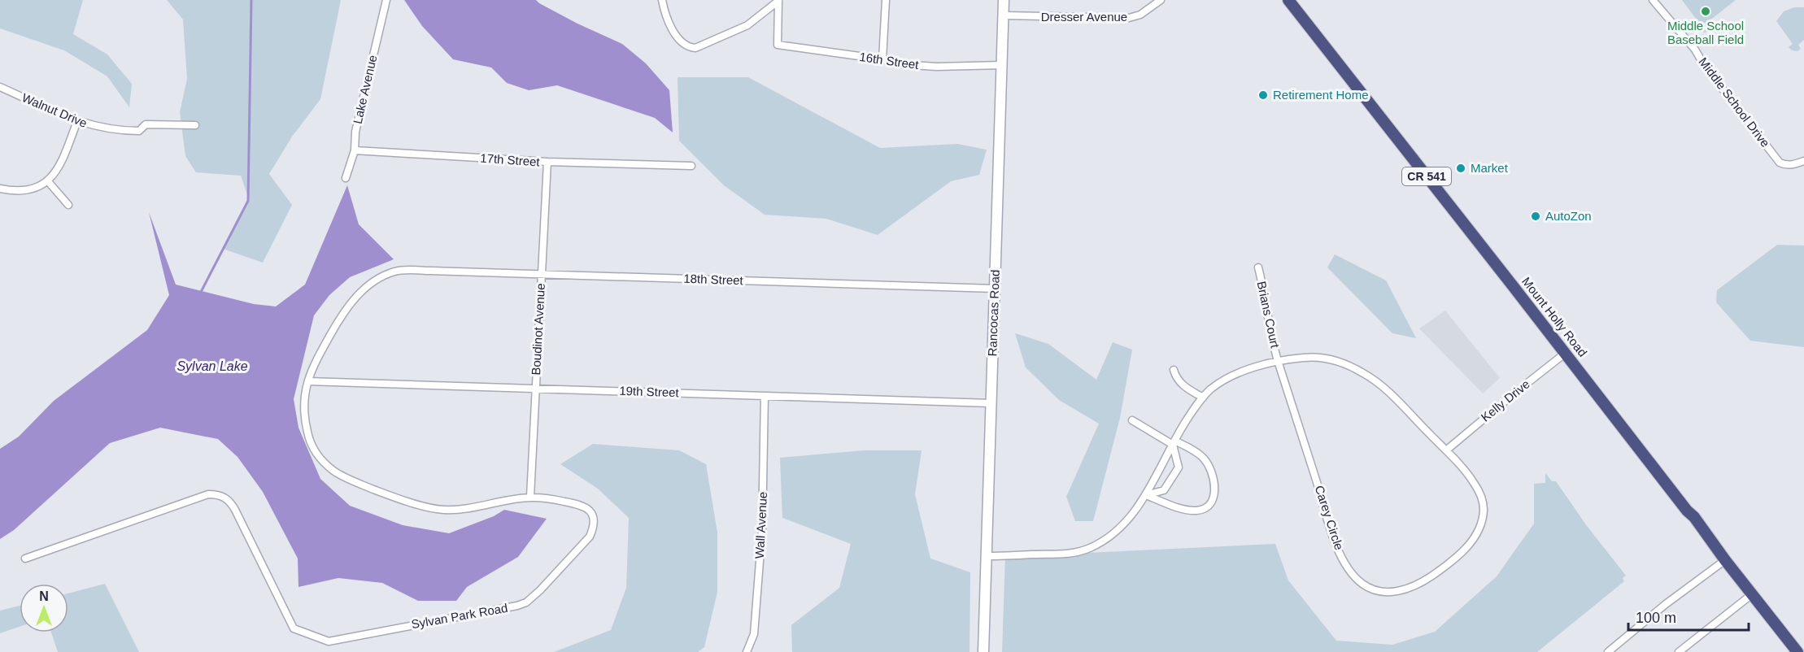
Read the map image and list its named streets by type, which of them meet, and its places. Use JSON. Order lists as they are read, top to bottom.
{
  "streets": {
    "highway": ["CR 541", "Mount Holly Road"],
    "main road": ["Rancocas Road"],
    "street": [
      "Dresser Avenue",
      "16th Street",
      "Lake Avenue",
      "Middle School Drive",
      "Walnut Drive",
      "17th Street",
      "18th Street",
      "Brians Court",
      "Boudinot Avenue",
      "19th Street",
      "Kelly Drive",
      "Carey Circle",
      "Wall Avenue",
      "Sylvan Park Road"
    ]
  },
  "crossings": [
    ["Dresser Avenue", "Rancocas Road"],
    ["16th Street", "Rancocas Road"],
    ["Lake Avenue", "17th Street"],
    ["17th Street", "Boudinot Avenue"],
    ["18th Street", "Rancocas Road"],
    ["18th Street", "Boudinot Avenue"],
    ["18th Street", "Sylvan Park Road"],
    ["Rancocas Road", "19th Street"],
    ["Rancocas Road", "Carey Circle"],
    ["Brians Court", "Carey Circle"],
    ["Mount Holly Road", "Kelly Drive"],
    ["Boudinot Avenue", "19th Street"],
    ["Boudinot Avenue", "Sylvan Park Road"],
    ["19th Street", "Wall Avenue"],
    ["19th Street", "Sylvan Park Road"],
    ["Kelly Drive", "Carey Circle"]
  ],
  "water": ["Sylvan Lake"],
  "places": [
    "Middle School Baseball Field",
    "Retirement Home",
    "Market",
    "AutoZon"
  ],
  "scale_bar": "100 m",
  "north": "top"
}
